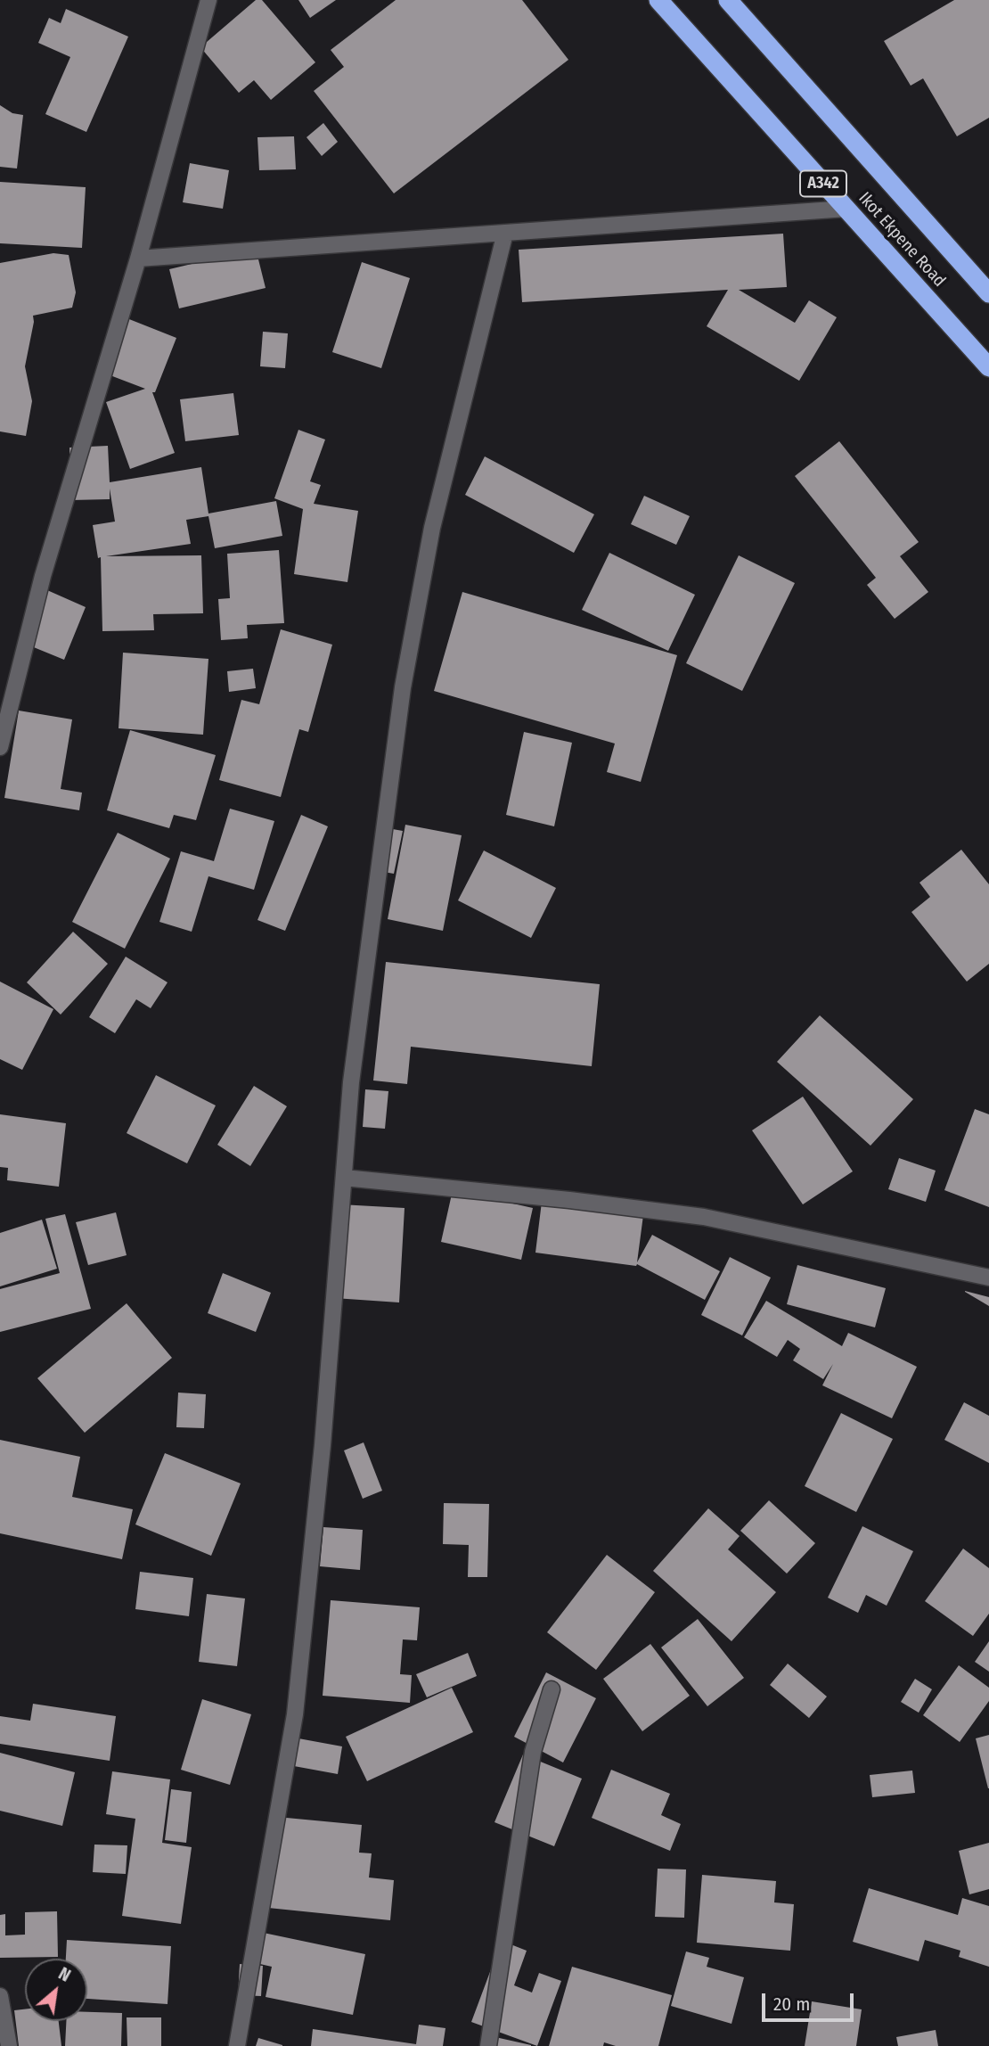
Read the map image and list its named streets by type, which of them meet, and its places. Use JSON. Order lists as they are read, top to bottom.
{
  "streets": {
    "highway": ["A342", "Ikot Ekpene Road"]
  },
  "scale_bar": "20 m",
  "north": "top right"
}
